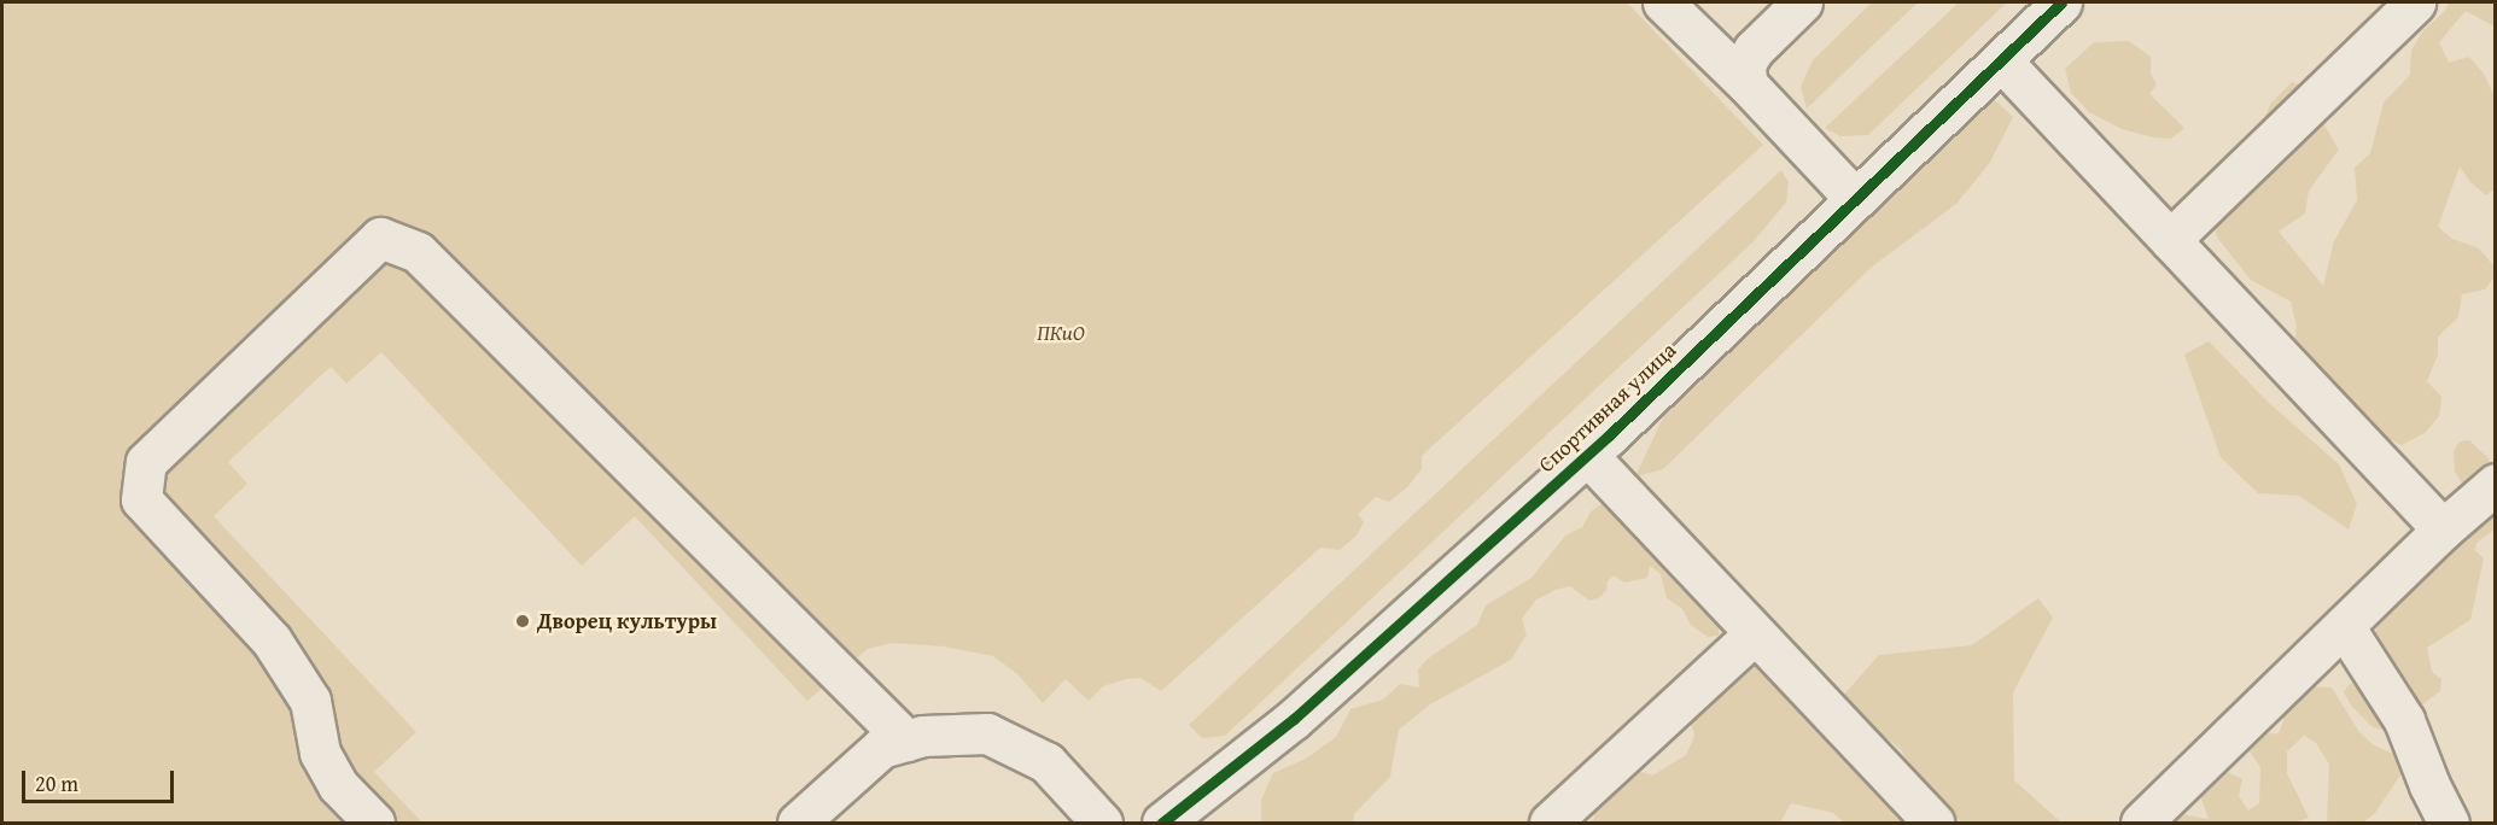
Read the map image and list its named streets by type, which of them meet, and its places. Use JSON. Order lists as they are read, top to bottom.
{
  "streets": {
    "street": ["Спортивная улица"]
  },
  "parks": ["ПКиО"],
  "places": ["Дворец культуры"],
  "scale_bar": "20 m"
}
